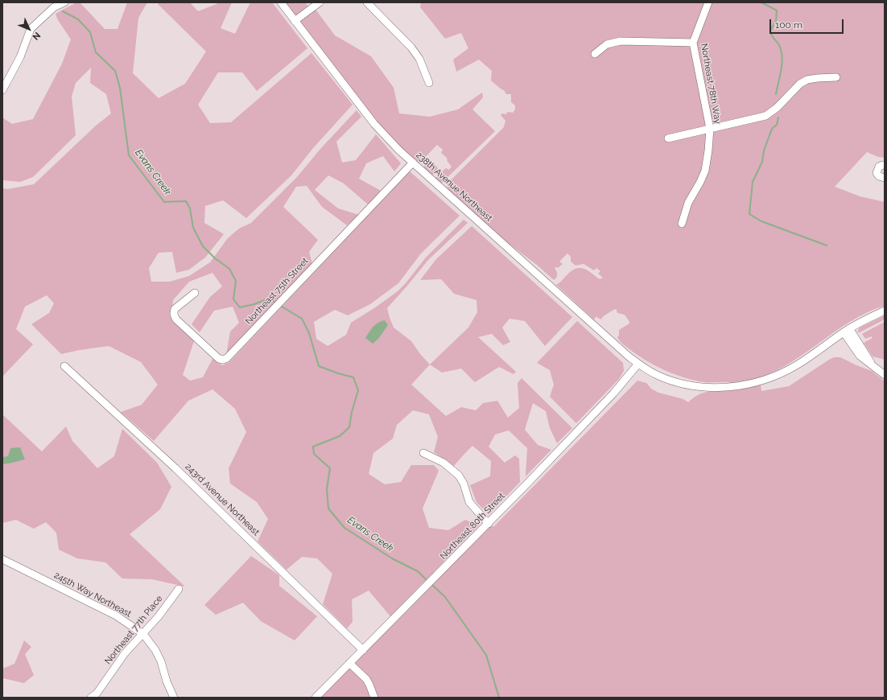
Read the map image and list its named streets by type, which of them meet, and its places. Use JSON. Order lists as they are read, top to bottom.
{
  "streets": {
    "street": [
      "Northeast 78th Way",
      "238th Avenue Northeast",
      "Northeast 75th Street",
      "243rd Avenue Northeast",
      "Northeast 80th Street",
      "245th Way Northeast",
      "Northeast 77th Place"
    ]
  },
  "crossings": [
    ["238th Avenue Northeast", "Northeast 75th Street"],
    ["238th Avenue Northeast", "Northeast 80th Street"],
    ["243rd Avenue Northeast", "Northeast 80th Street"],
    ["245th Way Northeast", "Northeast 77th Place"]
  ],
  "water": ["Evans Creek"],
  "scale_bar": "100 m",
  "north": "bottom right"
}
